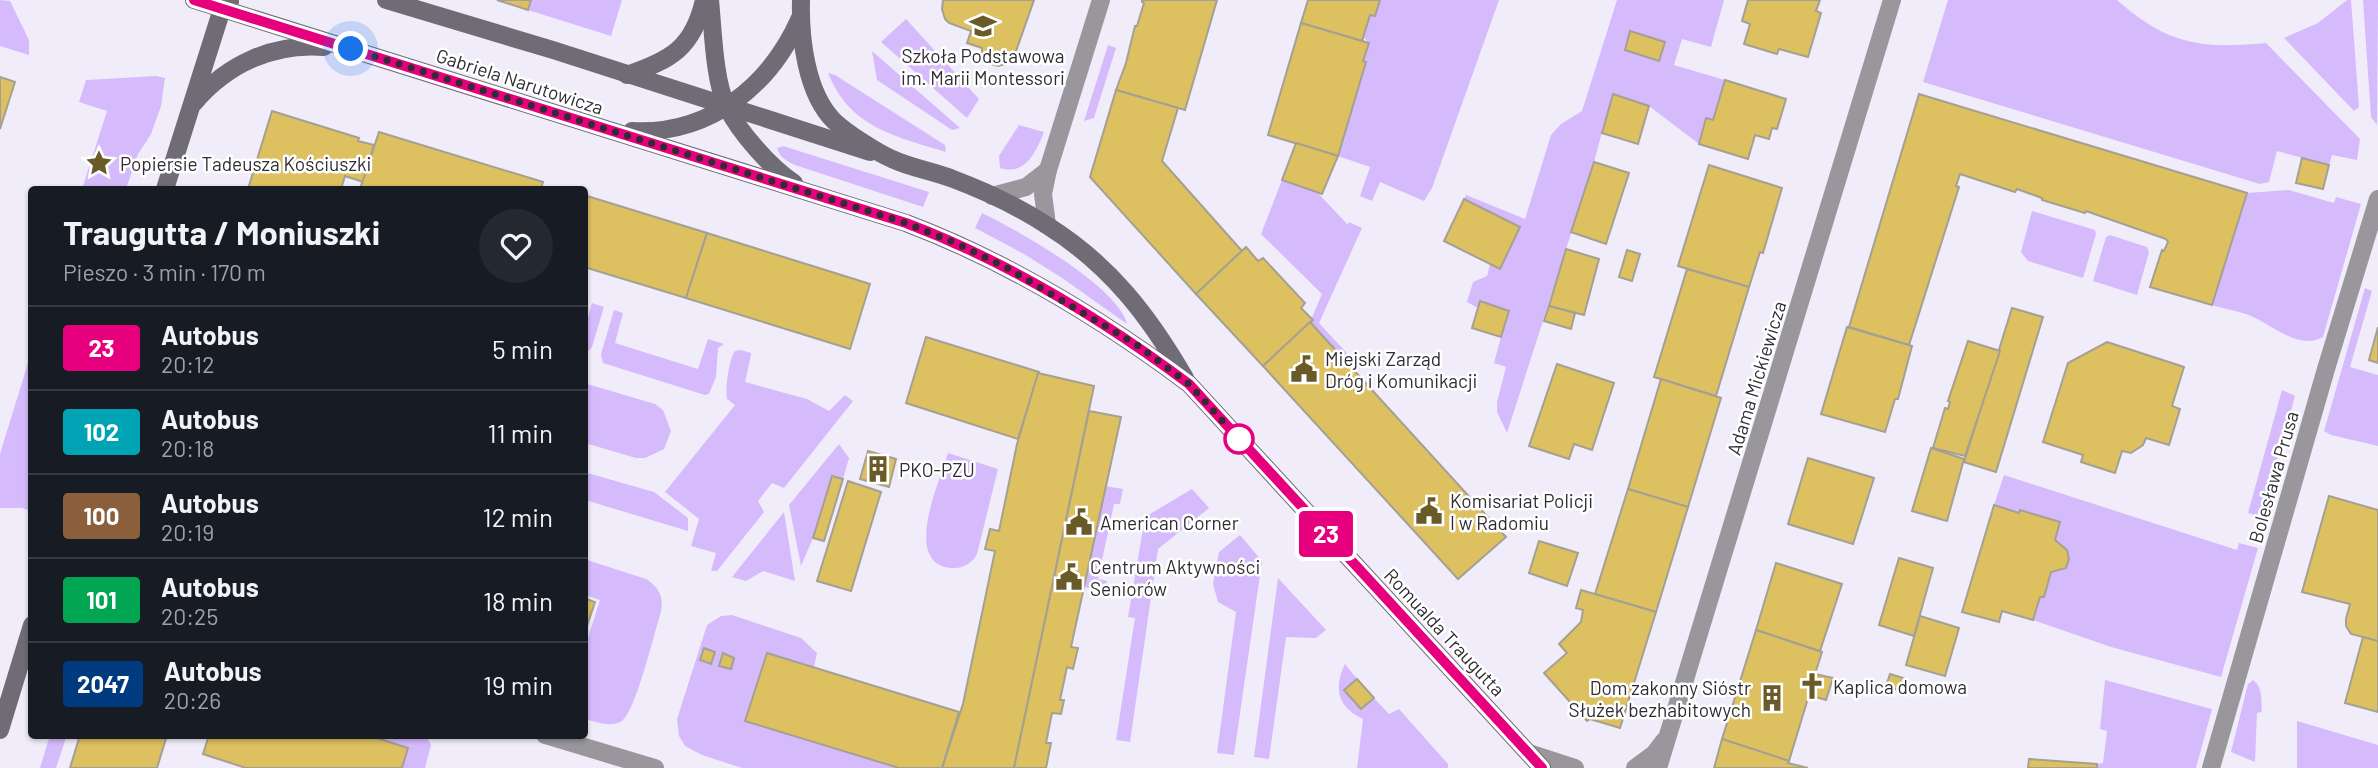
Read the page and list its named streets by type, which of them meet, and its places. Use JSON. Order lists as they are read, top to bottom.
{
  "streets": {
    "street": [
      "Gabriela Narutowicza",
      "Adama Mickiewicza",
      "Bolesława Prusa",
      "Romualda Traugutta"
    ]
  },
  "crossings": [
    ["Gabriela Narutowicza", "Romualda Traugutta"]
  ],
  "places": {
    "school or university": ["Szkoła Podstawowa im. Marii Montessori"],
    "place": ["Popiersie Tadeusza Kościuszki"],
    "public building": [
      "Miejski Zarząd Dróg i Komunikacji",
      "Komisariat Policji I w Radomiu",
      "American Corner",
      "Centrum Aktywności Seniorów"
    ],
    "building": ["PKO-PZU", "Dom zakonny Sióstr Służek bezhabitowych"],
    "church": ["Kaplica domowa"]
  },
  "lines": ["bus line 23"],
  "page": {
    "on_map": "23",
    "heading": ["Traugutta / Moniuszki", "Pieszo · 3 min · 170 m"],
    "list": [
      {
        "mark": "23",
        "name": "Autobus",
        "note": "20:12",
        "value": "5 min"
      },
      {
        "mark": "102",
        "name": "Autobus",
        "note": "20:18",
        "value": "11 min"
      },
      {
        "mark": "100",
        "name": "Autobus",
        "note": "20:19",
        "value": "12 min"
      },
      {
        "mark": "101",
        "name": "Autobus",
        "note": "20:25",
        "value": "18 min"
      },
      {
        "mark": "2047",
        "name": "Autobus",
        "note": "20:26",
        "value": "19 min"
      }
    ]
  }
}
